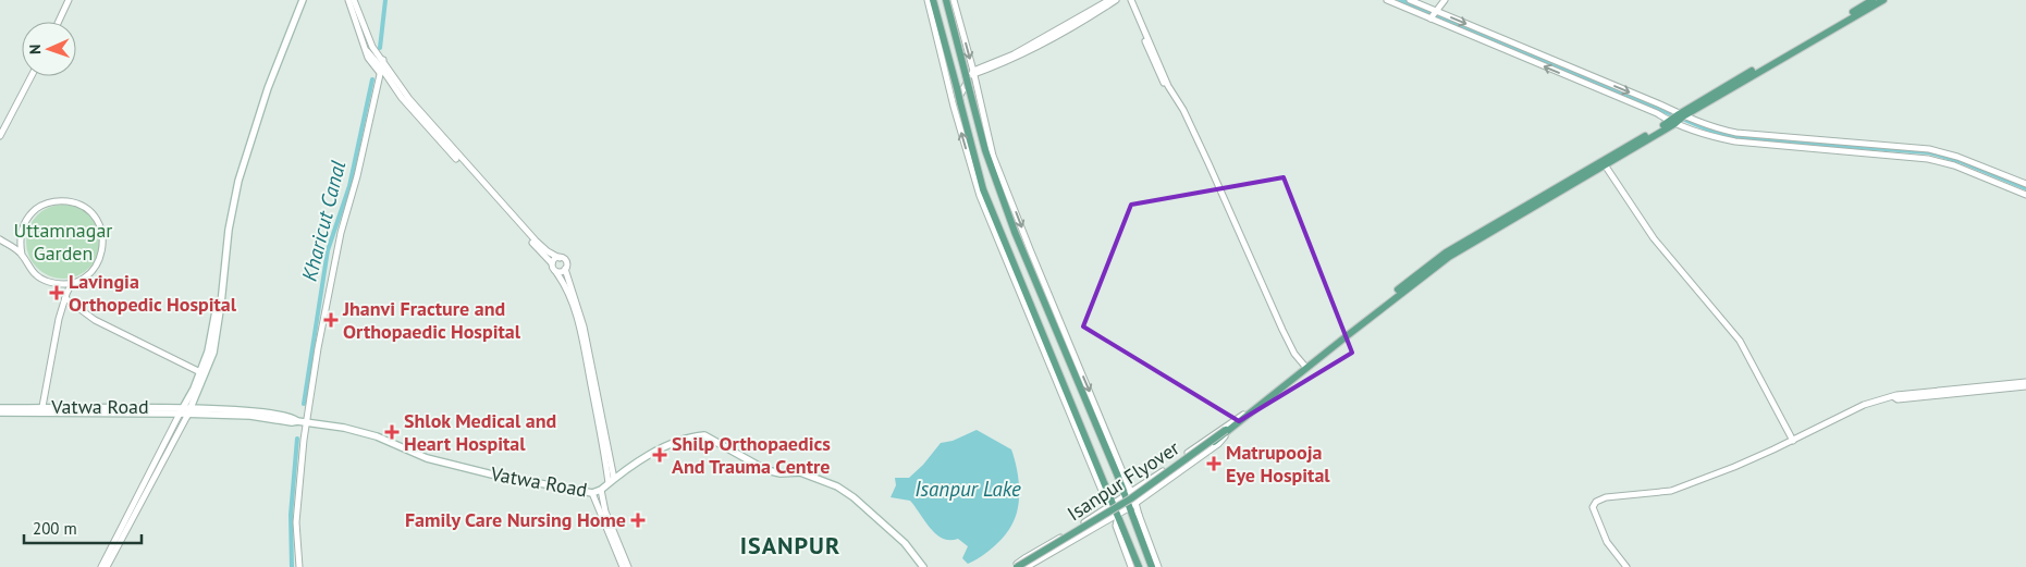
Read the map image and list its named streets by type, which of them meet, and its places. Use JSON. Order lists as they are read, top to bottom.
{
  "streets": {
    "main road": ["Vatwa Road", "Isanpur Flyover"]
  },
  "districts": ["ISANPUR"],
  "water": ["Kharicut Canal", "Isanpur Lake"],
  "parks": ["Uttamnagar Garden"],
  "places": {
    "health": [
      "Lavingia Orthopedic Hospital",
      "Jhanvi Fracture and Orthopaedic Hospital",
      "Shlok Medical and Heart Hospital",
      "Shilp Orthopaedics And Trauma Centre",
      "Matrupooja Eye Hospital",
      "Family Care Nursing Home"
    ]
  },
  "scale_bar": "200 m",
  "north": "left"
}
